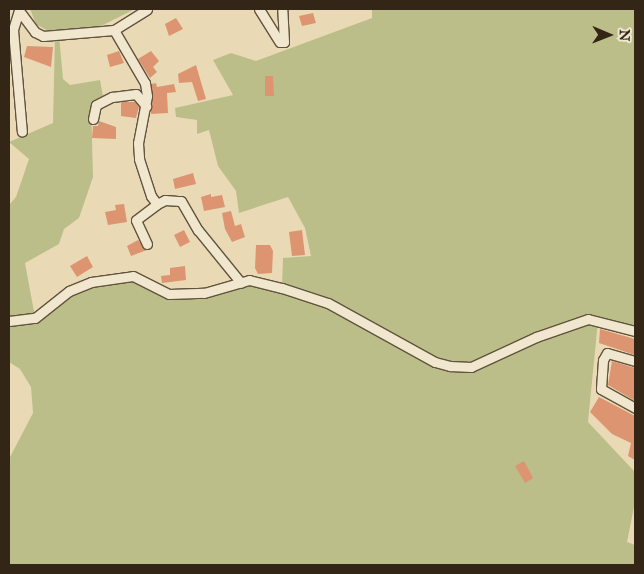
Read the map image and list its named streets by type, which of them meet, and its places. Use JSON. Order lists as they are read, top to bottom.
{
  "north": "right"
}
